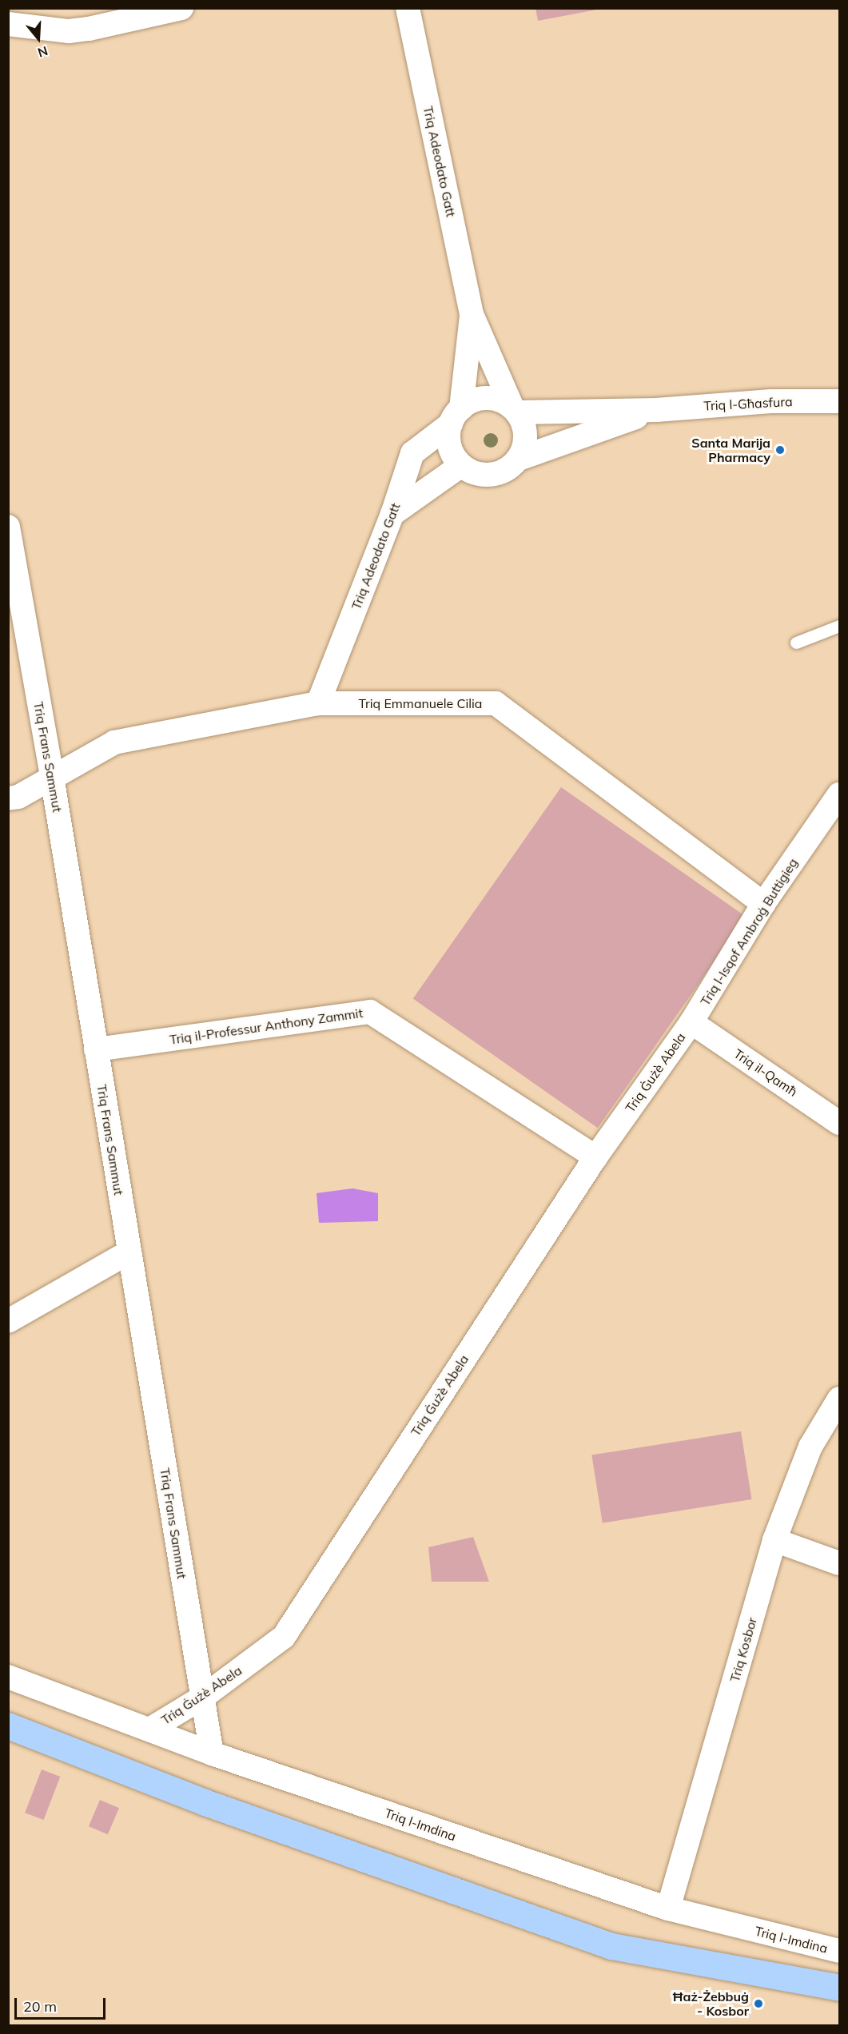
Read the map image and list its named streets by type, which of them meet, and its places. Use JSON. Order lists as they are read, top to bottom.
{
  "streets": {
    "street": [
      "Triq Adeodato Gatt",
      "Triq l-Għasfura",
      "Triq Emmanuele Cilia",
      "Triq Frans Sammut",
      "Triq l-Isqof Ambroġ Buttigieg",
      "Triq il-Professur Anthony Zammit",
      "Triq Ġużè Abela",
      "Triq il-Qamħ",
      "Triq Kosbor",
      "Triq l-Imdina"
    ]
  },
  "crossings": [
    ["Triq Adeodato Gatt", "Triq l-Għasfura"],
    ["Triq Adeodato Gatt", "Triq Emmanuele Cilia"],
    ["Triq Emmanuele Cilia", "Triq Frans Sammut"],
    ["Triq Emmanuele Cilia", "Triq l-Isqof Ambroġ Buttigieg"],
    ["Triq Frans Sammut", "Triq il-Professur Anthony Zammit"],
    ["Triq Frans Sammut", "Triq Ġużè Abela"],
    ["Triq Frans Sammut", "Triq l-Imdina"],
    ["Triq l-Isqof Ambroġ Buttigieg", "Triq Ġużè Abela"],
    ["Triq l-Isqof Ambroġ Buttigieg", "Triq il-Qamħ"],
    ["Triq il-Professur Anthony Zammit", "Triq Ġużè Abela"],
    ["Triq Ġużè Abela", "Triq il-Qamħ"],
    ["Triq Ġużè Abela", "Triq l-Imdina"],
    ["Triq Kosbor", "Triq l-Imdina"]
  ],
  "places": ["Santa Marija Pharmacy", "Ħaż-Żebbuġ - Kosbor"],
  "scale_bar": "20 m",
  "north": "bottom"
}
